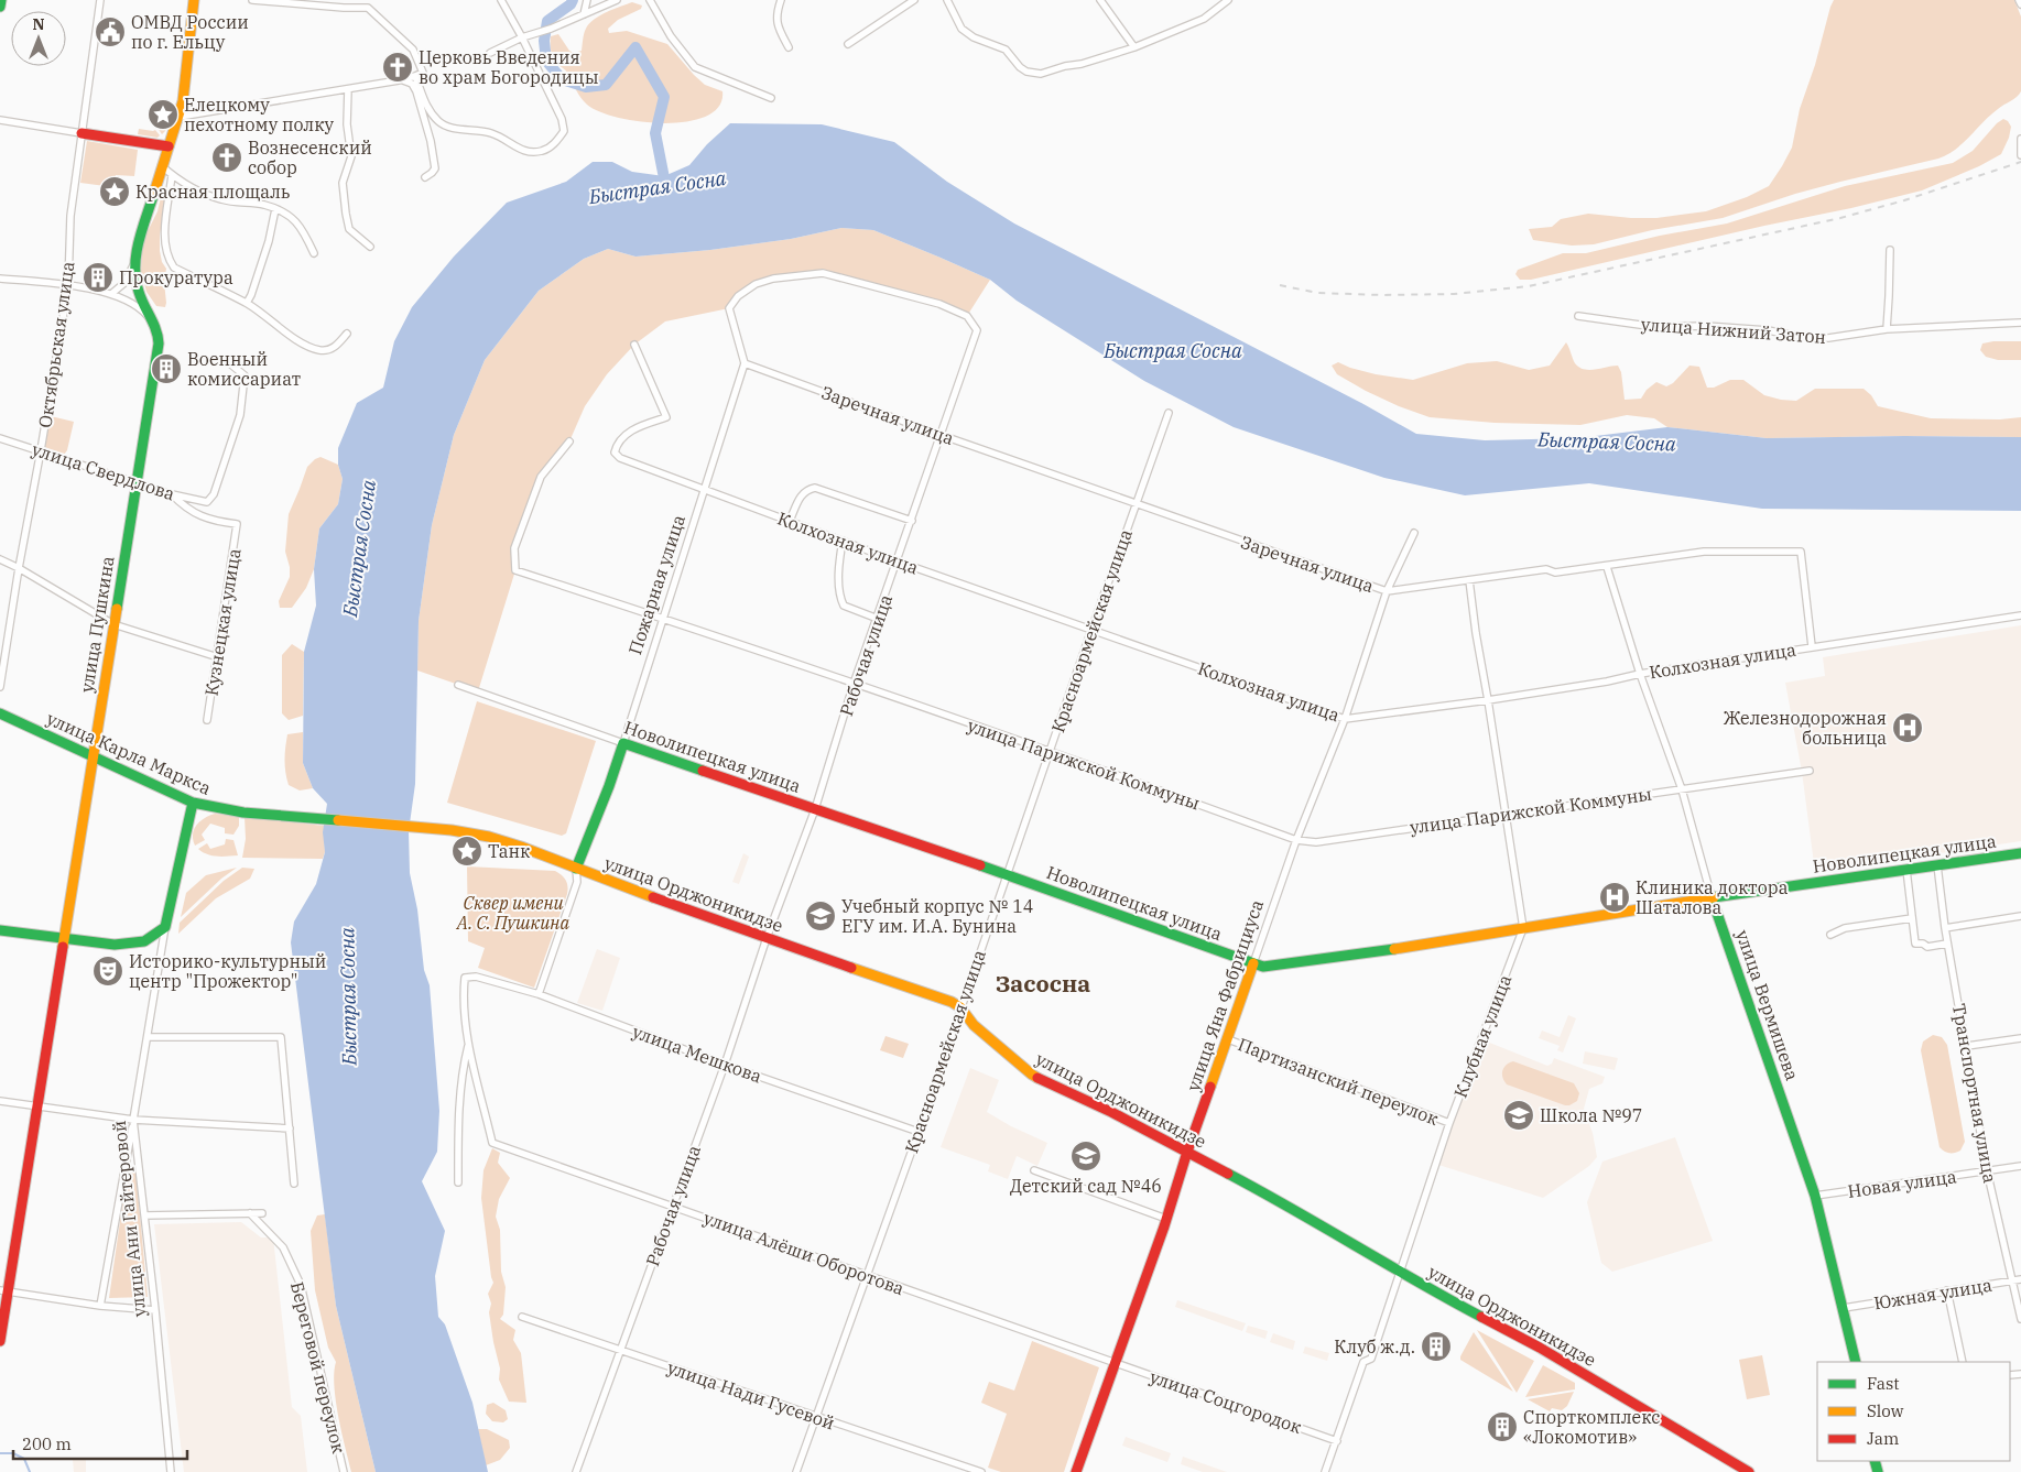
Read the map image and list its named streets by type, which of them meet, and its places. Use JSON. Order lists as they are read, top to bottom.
{
  "streets": {
    "street": [
      "улица Нижний Затон",
      "Октябрьская улица",
      "Заречная улица",
      "улица Свердлова",
      "Колхозная улица",
      "Пожарная улица",
      "Кузнецкая улица",
      "улица Пушкина",
      "Красноармейская улица",
      "Рабочая улица",
      "улица Карла Маркса",
      "Новолипецкая улица",
      "улица Парижской Коммуны",
      "улица Орджоникидзе",
      "улица Яна Фабрициуса",
      "улица Вермишева",
      "Клубная улица",
      "улица Мешкова",
      "Партизанский переулок",
      "Транспортная улица",
      "Новая улица",
      "улица Ани Гайтеровой",
      "улица Алёши Оборотова",
      "Южная улица",
      "Береговой переулок",
      "улица Нади Гусевой",
      "улица Соцгородок"
    ]
  },
  "crossings": [
    ["Октябрьская улица", "улица Свердлова"],
    ["Заречная улица", "Колхозная улица"],
    ["Заречная улица", "Пожарная улица"],
    ["Заречная улица", "Красноармейская улица"],
    ["Заречная улица", "Рабочая улица"],
    ["Заречная улица", "улица Яна Фабрициуса"],
    ["Заречная улица", "улица Вермишева"],
    ["Заречная улица", "Клубная улица"],
    ["улица Свердлова", "Кузнецкая улица"],
    ["улица Свердлова", "улица Пушкина"],
    ["Колхозная улица", "Пожарная улица"],
    ["Колхозная улица", "Красноармейская улица"],
    ["Колхозная улица", "Рабочая улица"],
    ["Колхозная улица", "улица Яна Фабрициуса"],
    ["Колхозная улица", "улица Вермишева"],
    ["Колхозная улица", "Клубная улица"],
    ["Пожарная улица", "Рабочая улица"],
    ["Пожарная улица", "Новолипецкая улица"],
    ["Пожарная улица", "улица Парижской Коммуны"],
    ["Пожарная улица", "улица Орджоникидзе"],
    ["улица Пушкина", "улица Карла Маркса"],
    ["Красноармейская улица", "Новолипецкая улица"],
    ["Красноармейская улица", "улица Парижской Коммуны"],
    ["Красноармейская улица", "улица Орджоникидзе"],
    ["Красноармейская улица", "улица Мешкова"],
    ["Красноармейская улица", "улица Алёши Оборотова"],
    ["Красноармейская улица", "улица Нади Гусевой"],
    ["Рабочая улица", "Новолипецкая улица"],
    ["Рабочая улица", "улица Парижской Коммуны"],
    ["Рабочая улица", "улица Орджоникидзе"],
    ["Рабочая улица", "улица Мешкова"],
    ["Рабочая улица", "улица Алёши Оборотова"],
    ["Рабочая улица", "улица Нади Гусевой"],
    ["улица Карла Маркса", "улица Орджоникидзе"],
    ["улица Карла Маркса", "улица Ани Гайтеровой"],
    ["Новолипецкая улица", "улица Яна Фабрициуса"],
    ["Новолипецкая улица", "улица Вермишева"],
    ["Новолипецкая улица", "Клубная улица"],
    ["Новолипецкая улица", "Транспортная улица"],
    ["улица Парижской Коммуны", "улица Яна Фабрициуса"],
    ["улица Парижской Коммуны", "улица Вермишева"],
    ["улица Парижской Коммуны", "Клубная улица"],
    ["улица Орджоникидзе", "улица Яна Фабрициуса"],
    ["улица Орджоникидзе", "Клубная улица"],
    ["улица Яна Фабрициуса", "Партизанский переулок"],
    ["улица Яна Фабрициуса", "улица Алёши Оборотова"],
    ["улица Яна Фабрициуса", "улица Соцгородок"],
    ["улица Вермишева", "Новая улица"],
    ["улица Вермишева", "Южная улица"],
    ["Клубная улица", "Партизанский переулок"],
    ["Клубная улица", "улица Соцгородок"],
    ["улица Мешкова", "улица Алёши Оборотова"],
    ["Транспортная улица", "Новая улица"],
    ["Транспортная улица", "Южная улица"],
    ["улица Алёши Оборотова", "улица Соцгородок"]
  ],
  "districts": ["Засосна"],
  "water": ["Быстрая Сосна"],
  "parks": ["Сквер имени А. С. Пушкина"],
  "places": {
    "public building": ["ОМВД России по г. Ельцу"],
    "church": ["Церковь Введения во храм Богородицы", "Вознесенский собор"],
    "place": ["Елецкому пехотному полку", "Красная площаль", "Танк"],
    "building": [
      "Прокуратура",
      "Военный комиссариат",
      "Клуб ж.д.",
      "Спорткомплекс «Локомотив»"
    ],
    "hospital": ["Железнодорожная больница", "Клиника доктора Шаталова"],
    "school or university": ["Учебный корпус № 14 ЕГУ им. И.А. Бунина", "Школа №97", "Детский сад №46"],
    "theatre": ["Историко-культурный центр \"Прожектор\""]
  },
  "legend": ["Fast", "Slow", "Jam"],
  "scale_bar": "200 m",
  "north": "top"
}
